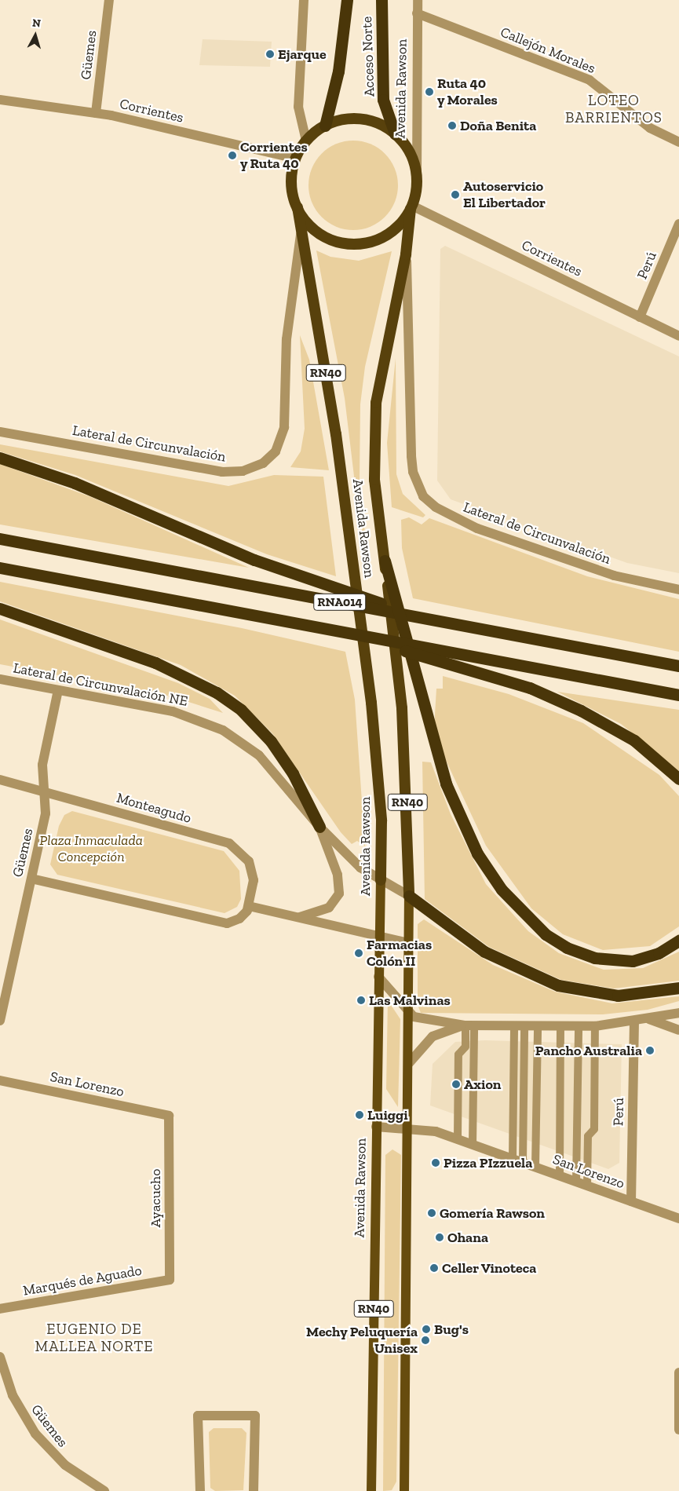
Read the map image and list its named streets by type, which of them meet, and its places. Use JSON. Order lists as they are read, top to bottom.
{
  "streets": {
    "highway": [
      "Acceso Norte",
      "Avenida Rawson",
      "RN40",
      "RNA014"
    ],
    "street": [
      "Callejón Morales",
      "Güemes",
      "Corrientes",
      "Perú",
      "Lateral de Circunvalación",
      "Lateral de Circunvalación NE",
      "Monteagudo",
      "San Lorenzo",
      "Ayacucho",
      "Marqués de Aguado"
    ]
  },
  "crossings": [
    ["Callejón Morales", "Avenida Rawson"],
    ["Güemes", "Corrientes"],
    ["Güemes", "Lateral de Circunvalación NE"],
    ["Güemes", "Monteagudo"],
    ["Acceso Norte", "Avenida Rawson"],
    ["Acceso Norte", "Corrientes"],
    ["Avenida Rawson", "Corrientes"],
    ["Avenida Rawson", "Lateral de Circunvalación"],
    ["Avenida Rawson", "Lateral de Circunvalación NE"],
    ["Avenida Rawson", "San Lorenzo"],
    ["Corrientes", "Perú"],
    ["Perú", "San Lorenzo"],
    ["San Lorenzo", "Ayacucho"],
    ["Ayacucho", "Marqués de Aguado"]
  ],
  "districts": ["LOTEO BARRIENTOS", "EUGENIO DE MALLEA NORTE"],
  "parks": ["Plaza Inmaculada Concepción"],
  "places": [
    "Ejarque",
    "Ruta 40 y Morales",
    "Doña Benita",
    "Corrientes y Ruta 40",
    "Autoservicio El Libertador",
    "Farmacias Colón II",
    "Las Malvinas",
    "Pancho Australia",
    "Axion",
    "Luiggi",
    "Pizza PIzzuela",
    "Gomería Rawson",
    "Ohana",
    "Celler Vinoteca",
    "Bug's",
    "Mechy Peluquería Unisex"
  ],
  "north": "top"
}
